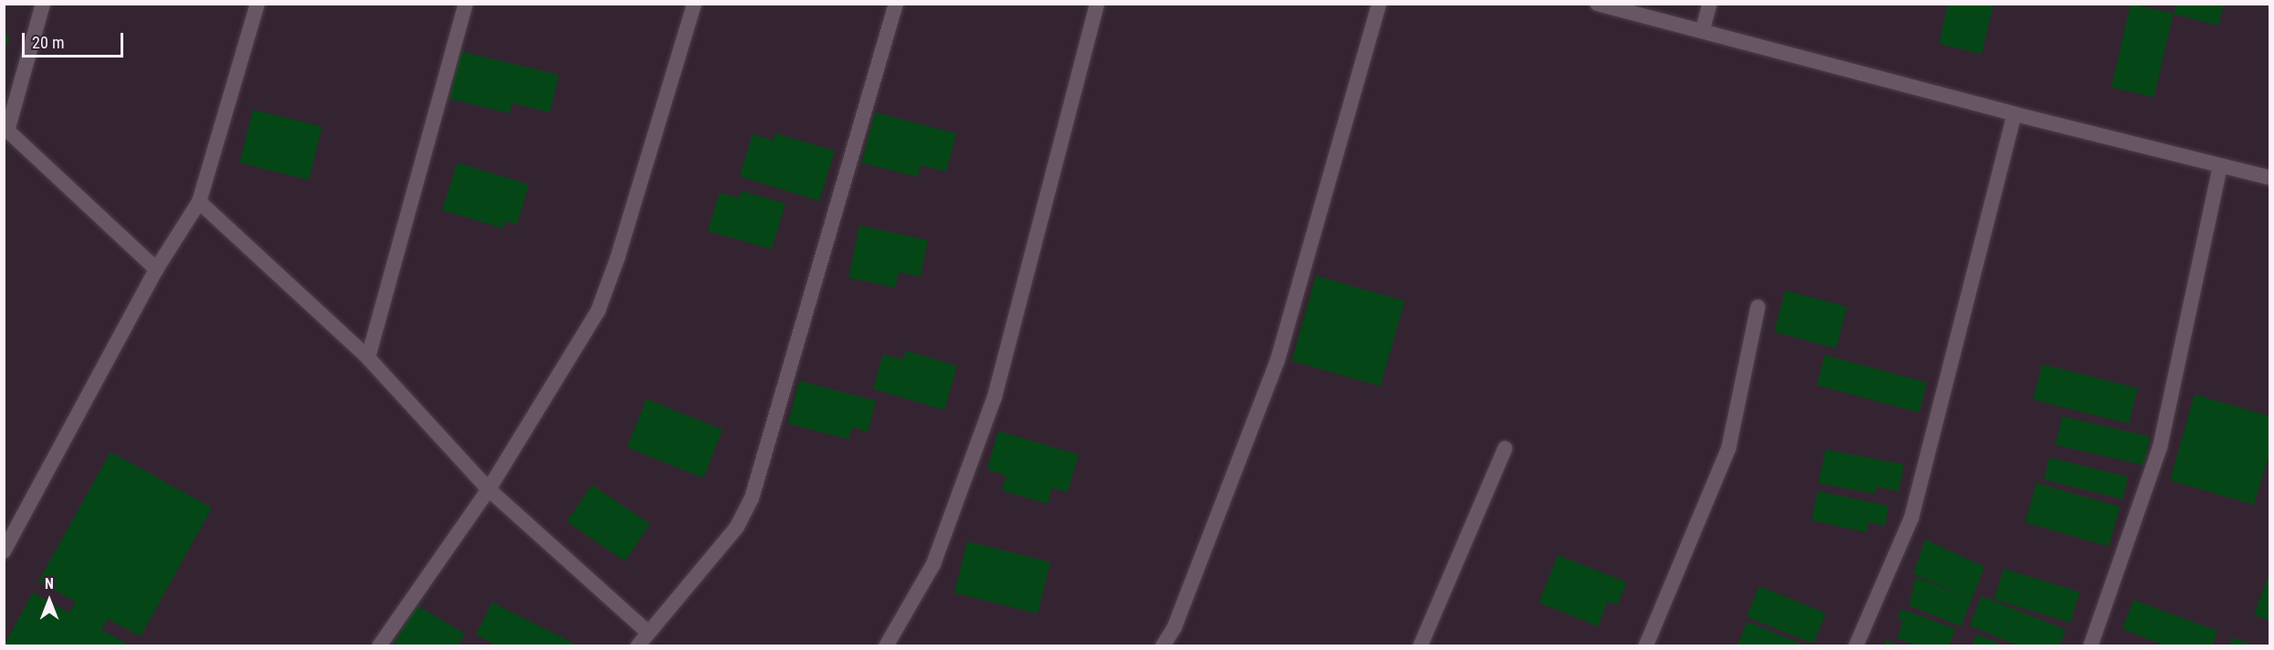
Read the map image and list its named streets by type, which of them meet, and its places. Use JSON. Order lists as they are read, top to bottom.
{
  "scale_bar": "20 m",
  "north": "top"
}
